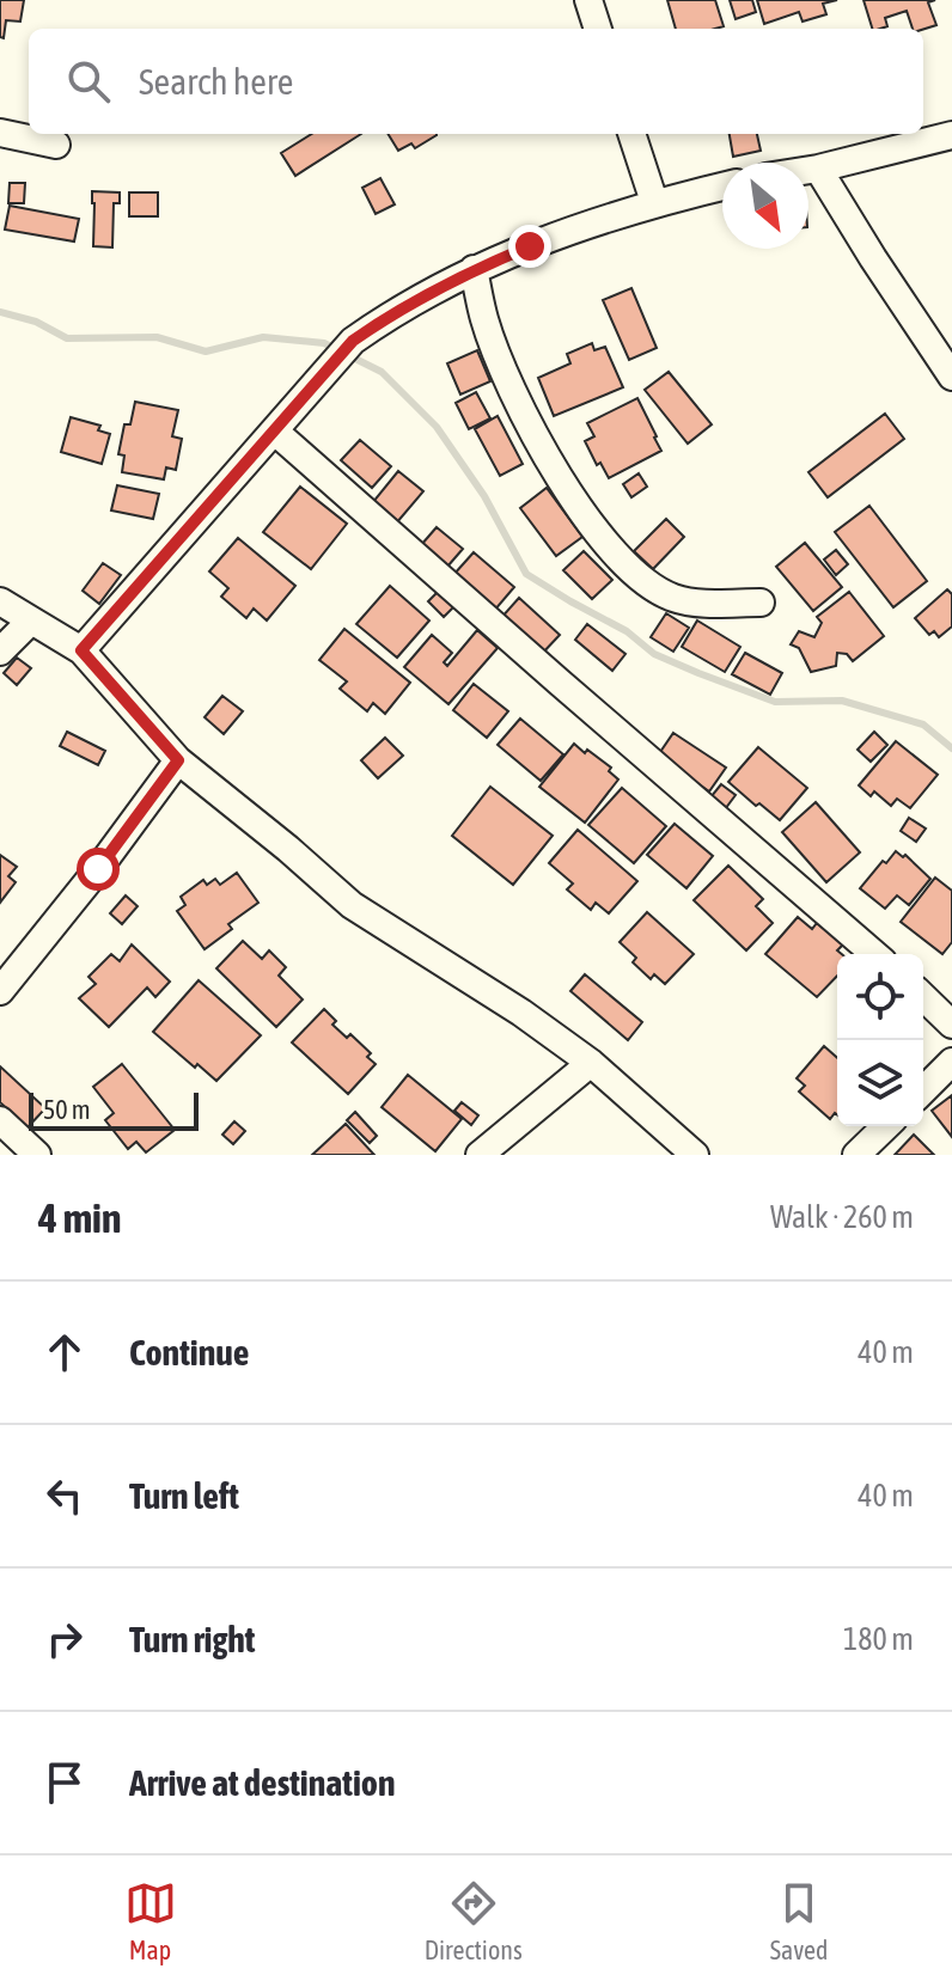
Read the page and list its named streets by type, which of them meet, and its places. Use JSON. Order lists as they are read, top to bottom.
{
  "scale_bar": "50 m",
  "north": "bottom right",
  "page": {
    "search": "Search here",
    "scale": "50 m",
    "heading": ["4 min", "Walk · 260 m"],
    "list": [
      ["Continue", "40 m"],
      ["Turn left", "40 m"],
      ["Turn right", "180 m"],
      "Arrive at destination"
    ],
    "nav": ["Map", "Directions", "Saved"]
  }
}
